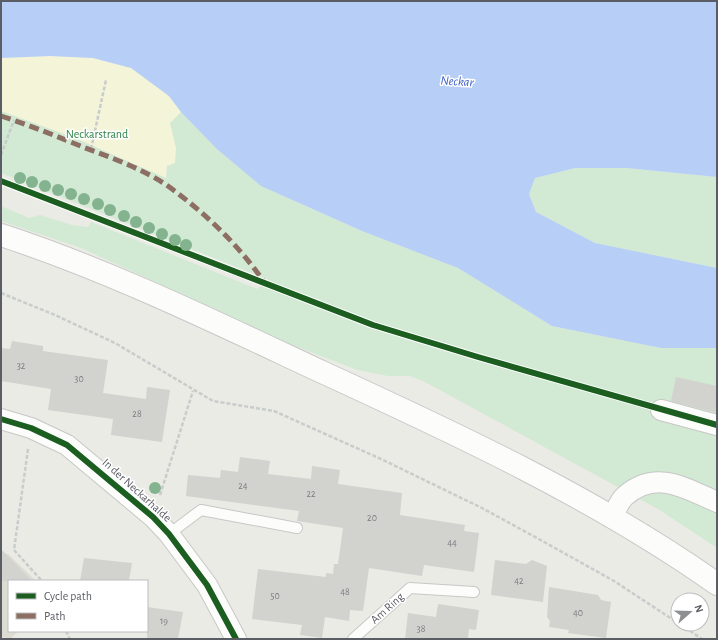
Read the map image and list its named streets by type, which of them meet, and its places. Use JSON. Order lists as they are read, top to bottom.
{
  "streets": {
    "street": ["In der Neckarhalde"],
    "lane": ["Am Ring"]
  },
  "water": ["Neckar"],
  "parks": ["Neckarstrand"],
  "house_numbers": [
    "32",
    "30",
    "28",
    "24",
    "22",
    "20",
    "44",
    "42",
    "48",
    "50",
    "40",
    "19",
    "38"
  ],
  "legend": ["Cycle path", "Path"],
  "north": "right"
}
